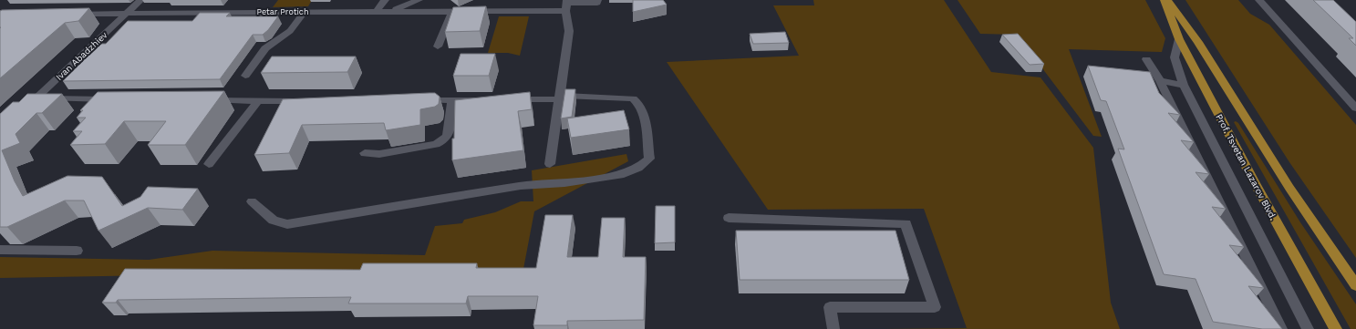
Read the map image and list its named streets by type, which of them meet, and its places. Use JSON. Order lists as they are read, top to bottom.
{
  "streets": {
    "main road": ["Prof. Tsvetan Lazarov Blvd."],
    "street": ["Petar Protich", "Ivan Abadzhiev"]
  },
  "crossings": [
    ["Petar Protich", "Ivan Abadzhiev"]
  ]
}
